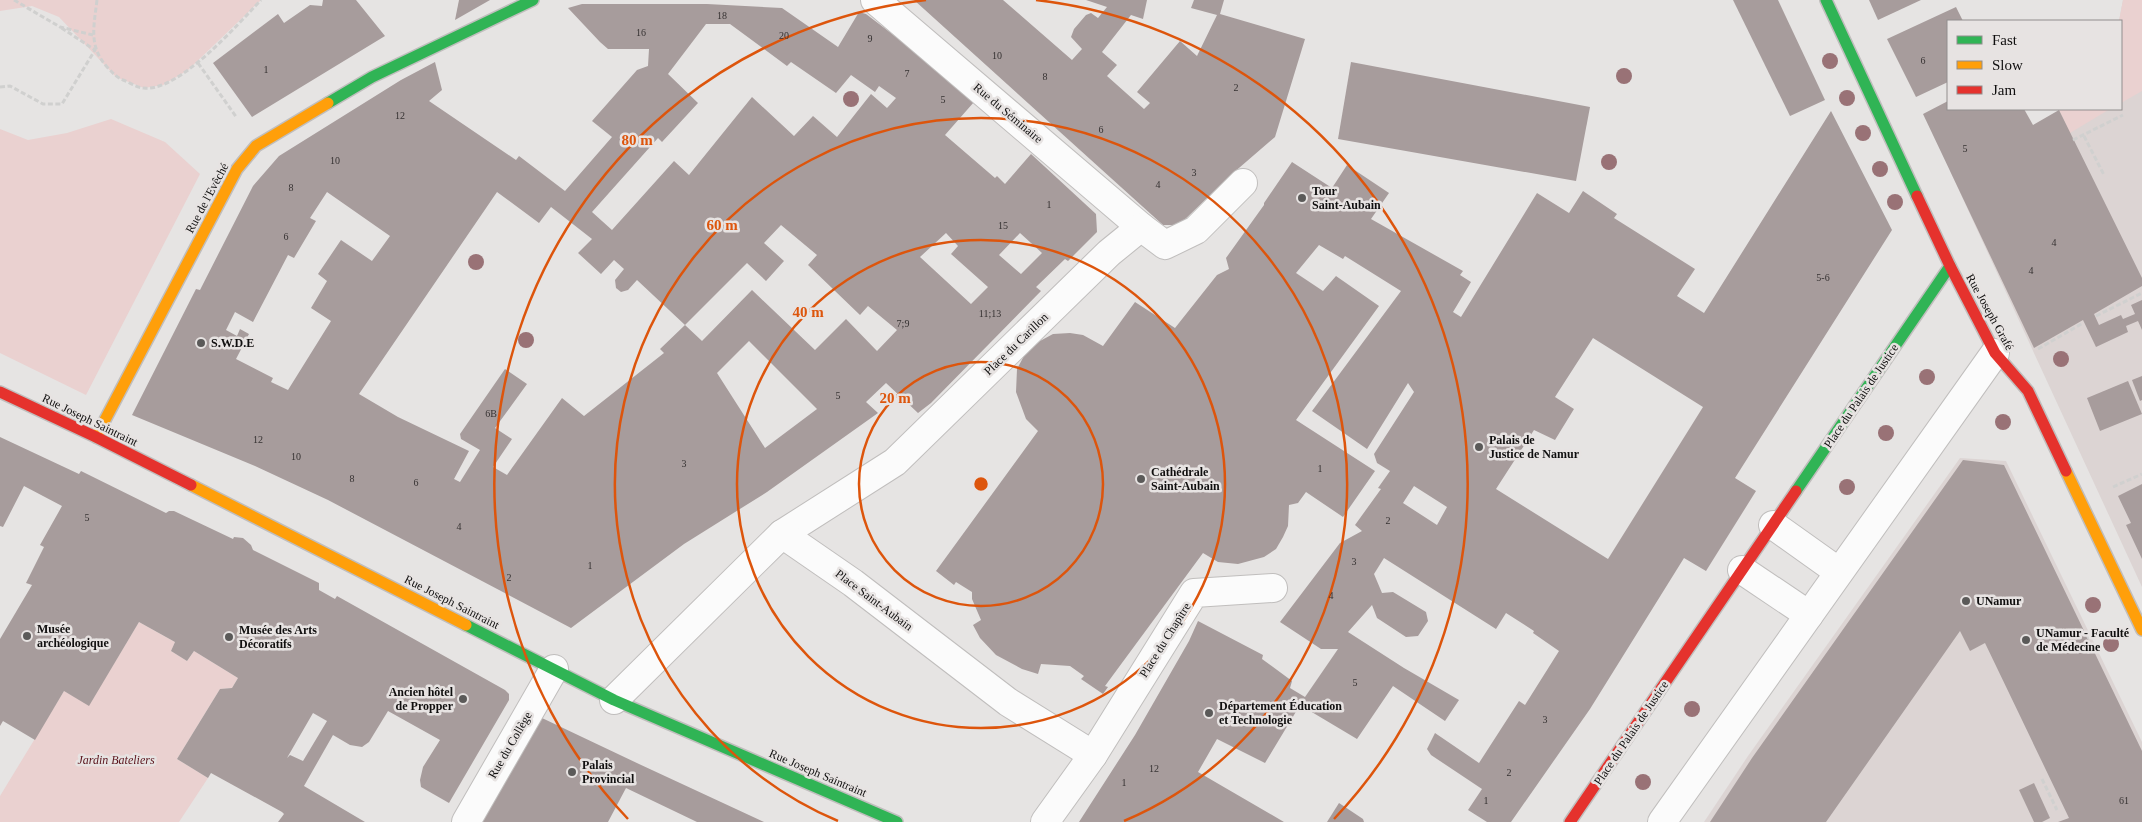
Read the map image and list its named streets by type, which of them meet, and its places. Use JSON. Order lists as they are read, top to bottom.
{
  "streets": {
    "street": [
      "Rue du Séminaire",
      "Rue de l'Evêché",
      "Rue Joseph Grafé",
      "Place du Carillon",
      "Place du Palais de Justice",
      "Rue Joseph Saintraint",
      "Place Saint-Aubain",
      "Place du Chapître",
      "Rue du Collège"
    ]
  },
  "crossings": [
    ["Rue du Séminaire", "Place du Carillon"],
    ["Rue de l'Evêché", "Rue Joseph Saintraint"],
    ["Rue Joseph Grafé", "Place du Palais de Justice"],
    ["Place du Carillon", "Place Saint-Aubain"],
    ["Rue Joseph Saintraint", "Rue du Collège"],
    ["Place Saint-Aubain", "Place du Chapître"]
  ],
  "parks": ["Jardin Bateliers"],
  "places": [
    "Tour Saint-Aubain",
    "S.W.D.E",
    "Palais de Justice de Namur",
    "Cathédrale Saint-Aubain",
    "UNamur",
    "Musée archéologique",
    "Musée des Arts Décoratifs",
    "UNamur - Faculté de Médecine",
    "Ancien hôtel de Propper",
    "Département Éducation et Technologie",
    "Palais Provincial"
  ],
  "house_numbers": [
    "18",
    "16",
    "20",
    "9",
    "10",
    "6",
    "1",
    "7",
    "8",
    "2",
    "5",
    "12",
    "6",
    "5",
    "10",
    "3",
    "4",
    "8",
    "1",
    "15",
    "6",
    "4",
    "4",
    "5-6",
    "11;13",
    "7;9",
    "5",
    "6B",
    "12",
    "10",
    "3",
    "1",
    "8",
    "6",
    "5",
    "2",
    "4",
    "3",
    "1",
    "2",
    "4",
    "5",
    "3",
    "12",
    "2",
    "1",
    "1",
    "61"
  ],
  "legend": ["Fast", "Slow", "Jam"],
  "rings": [
    "80 m",
    "60 m",
    "40 m",
    "20 m"
  ]
}
